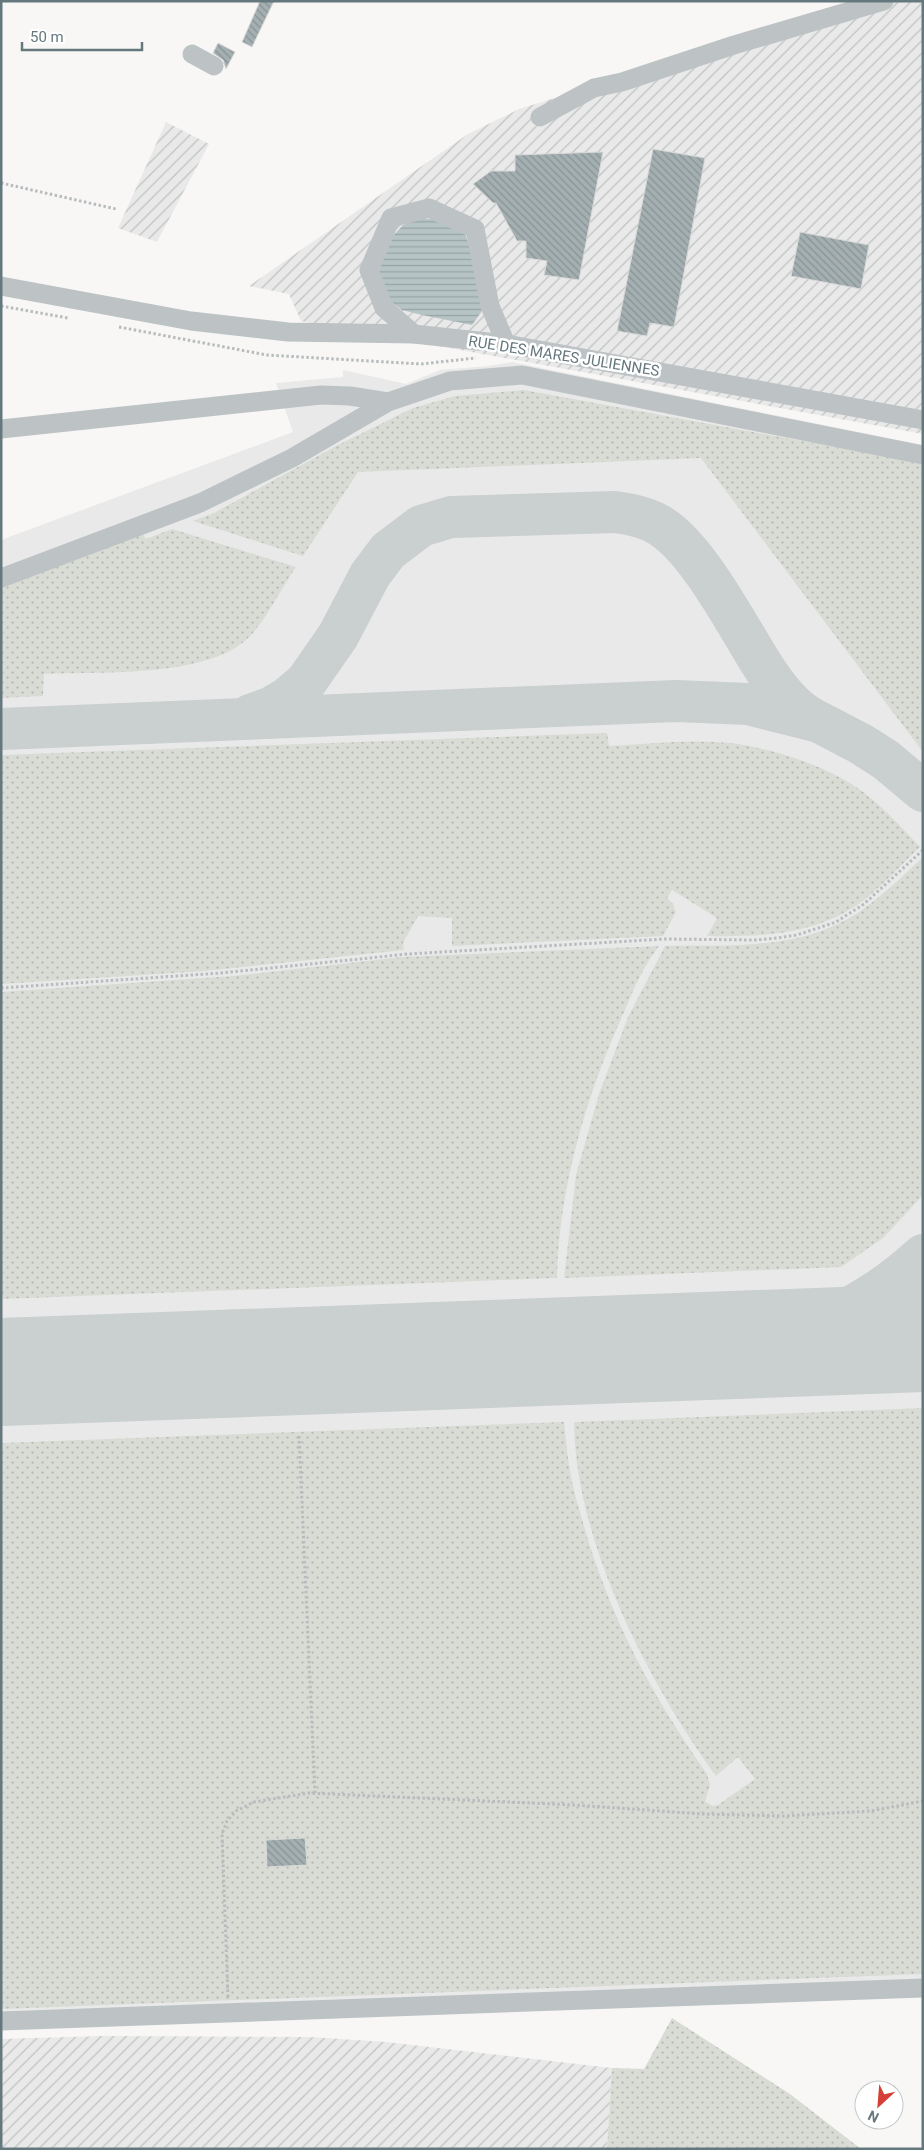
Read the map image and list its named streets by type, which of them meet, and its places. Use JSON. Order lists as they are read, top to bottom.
{
  "streets": {
    "street": ["RUE DES MARES JULIENNES"]
  },
  "scale_bar": "50 m",
  "north": "bottom left"
}
